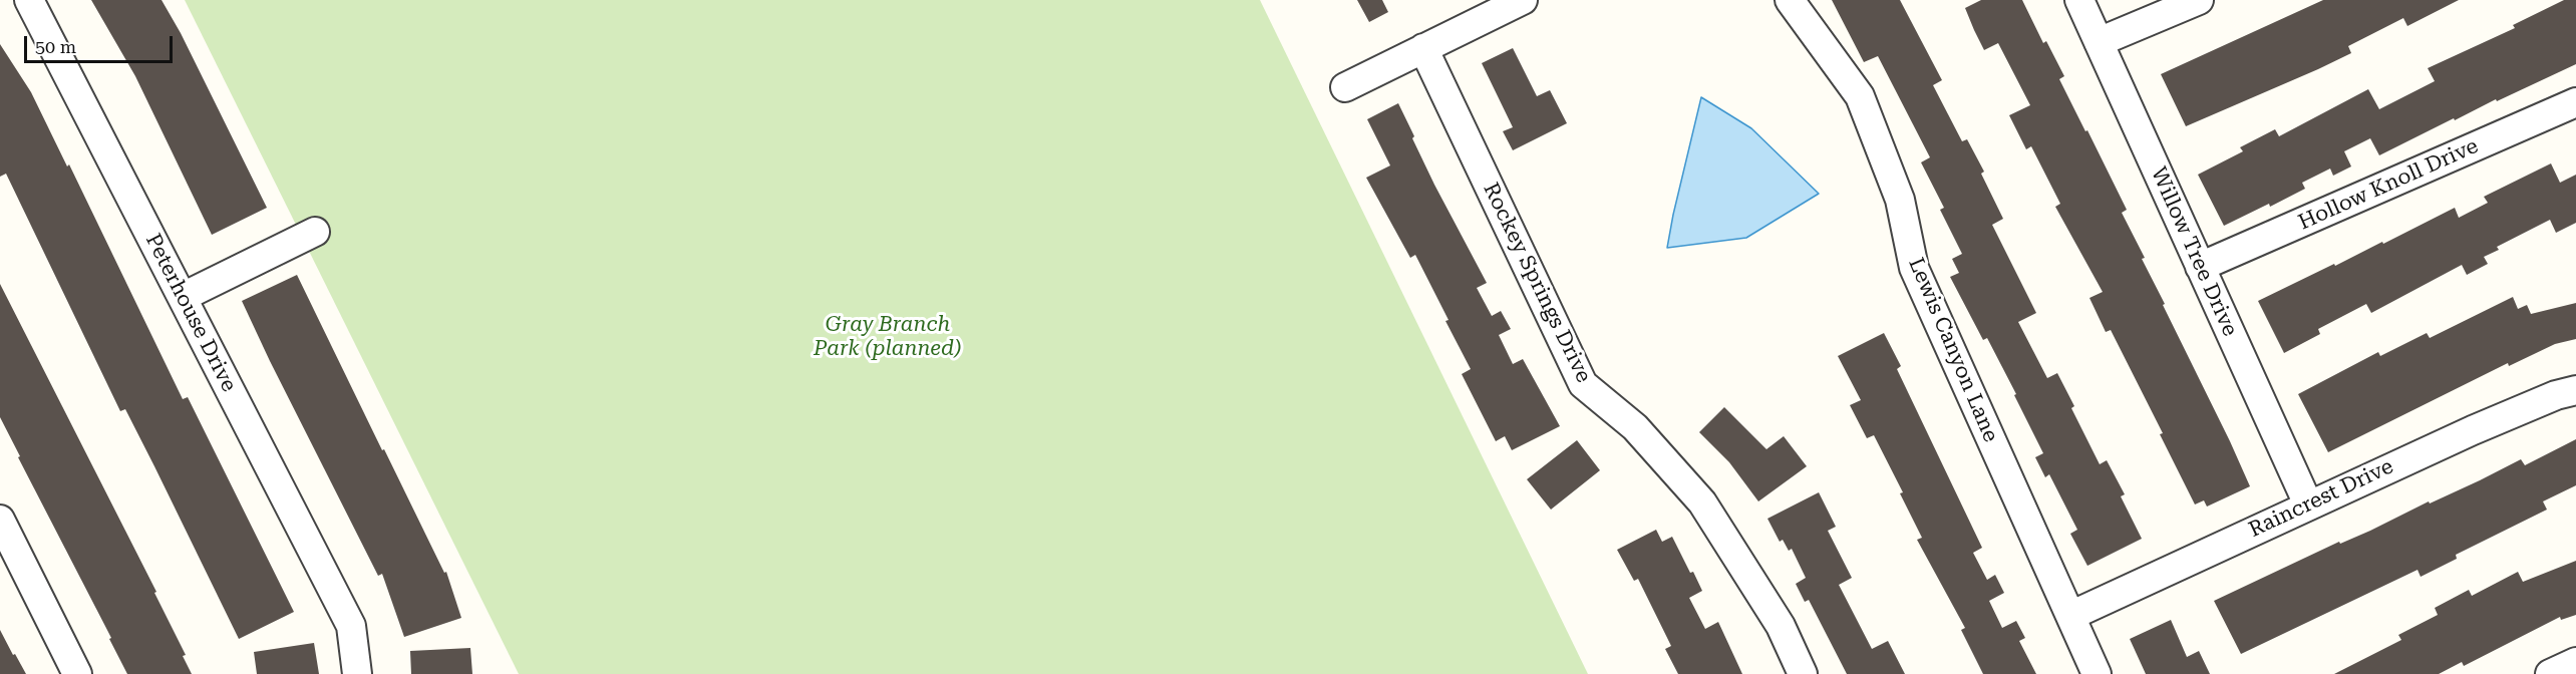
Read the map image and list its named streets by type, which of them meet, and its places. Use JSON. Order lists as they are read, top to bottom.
{
  "streets": {
    "street": [
      "Hollow Knoll Drive",
      "Willow Tree Drive",
      "Rockey Springs Drive",
      "Peterhouse Drive",
      "Lewis Canyon Lane",
      "Raincrest Drive"
    ]
  },
  "crossings": [
    ["Hollow Knoll Drive", "Willow Tree Drive"],
    ["Willow Tree Drive", "Raincrest Drive"],
    ["Lewis Canyon Lane", "Raincrest Drive"]
  ],
  "parks": ["Gray Branch Park (planned)"],
  "scale_bar": "50 m"
}
